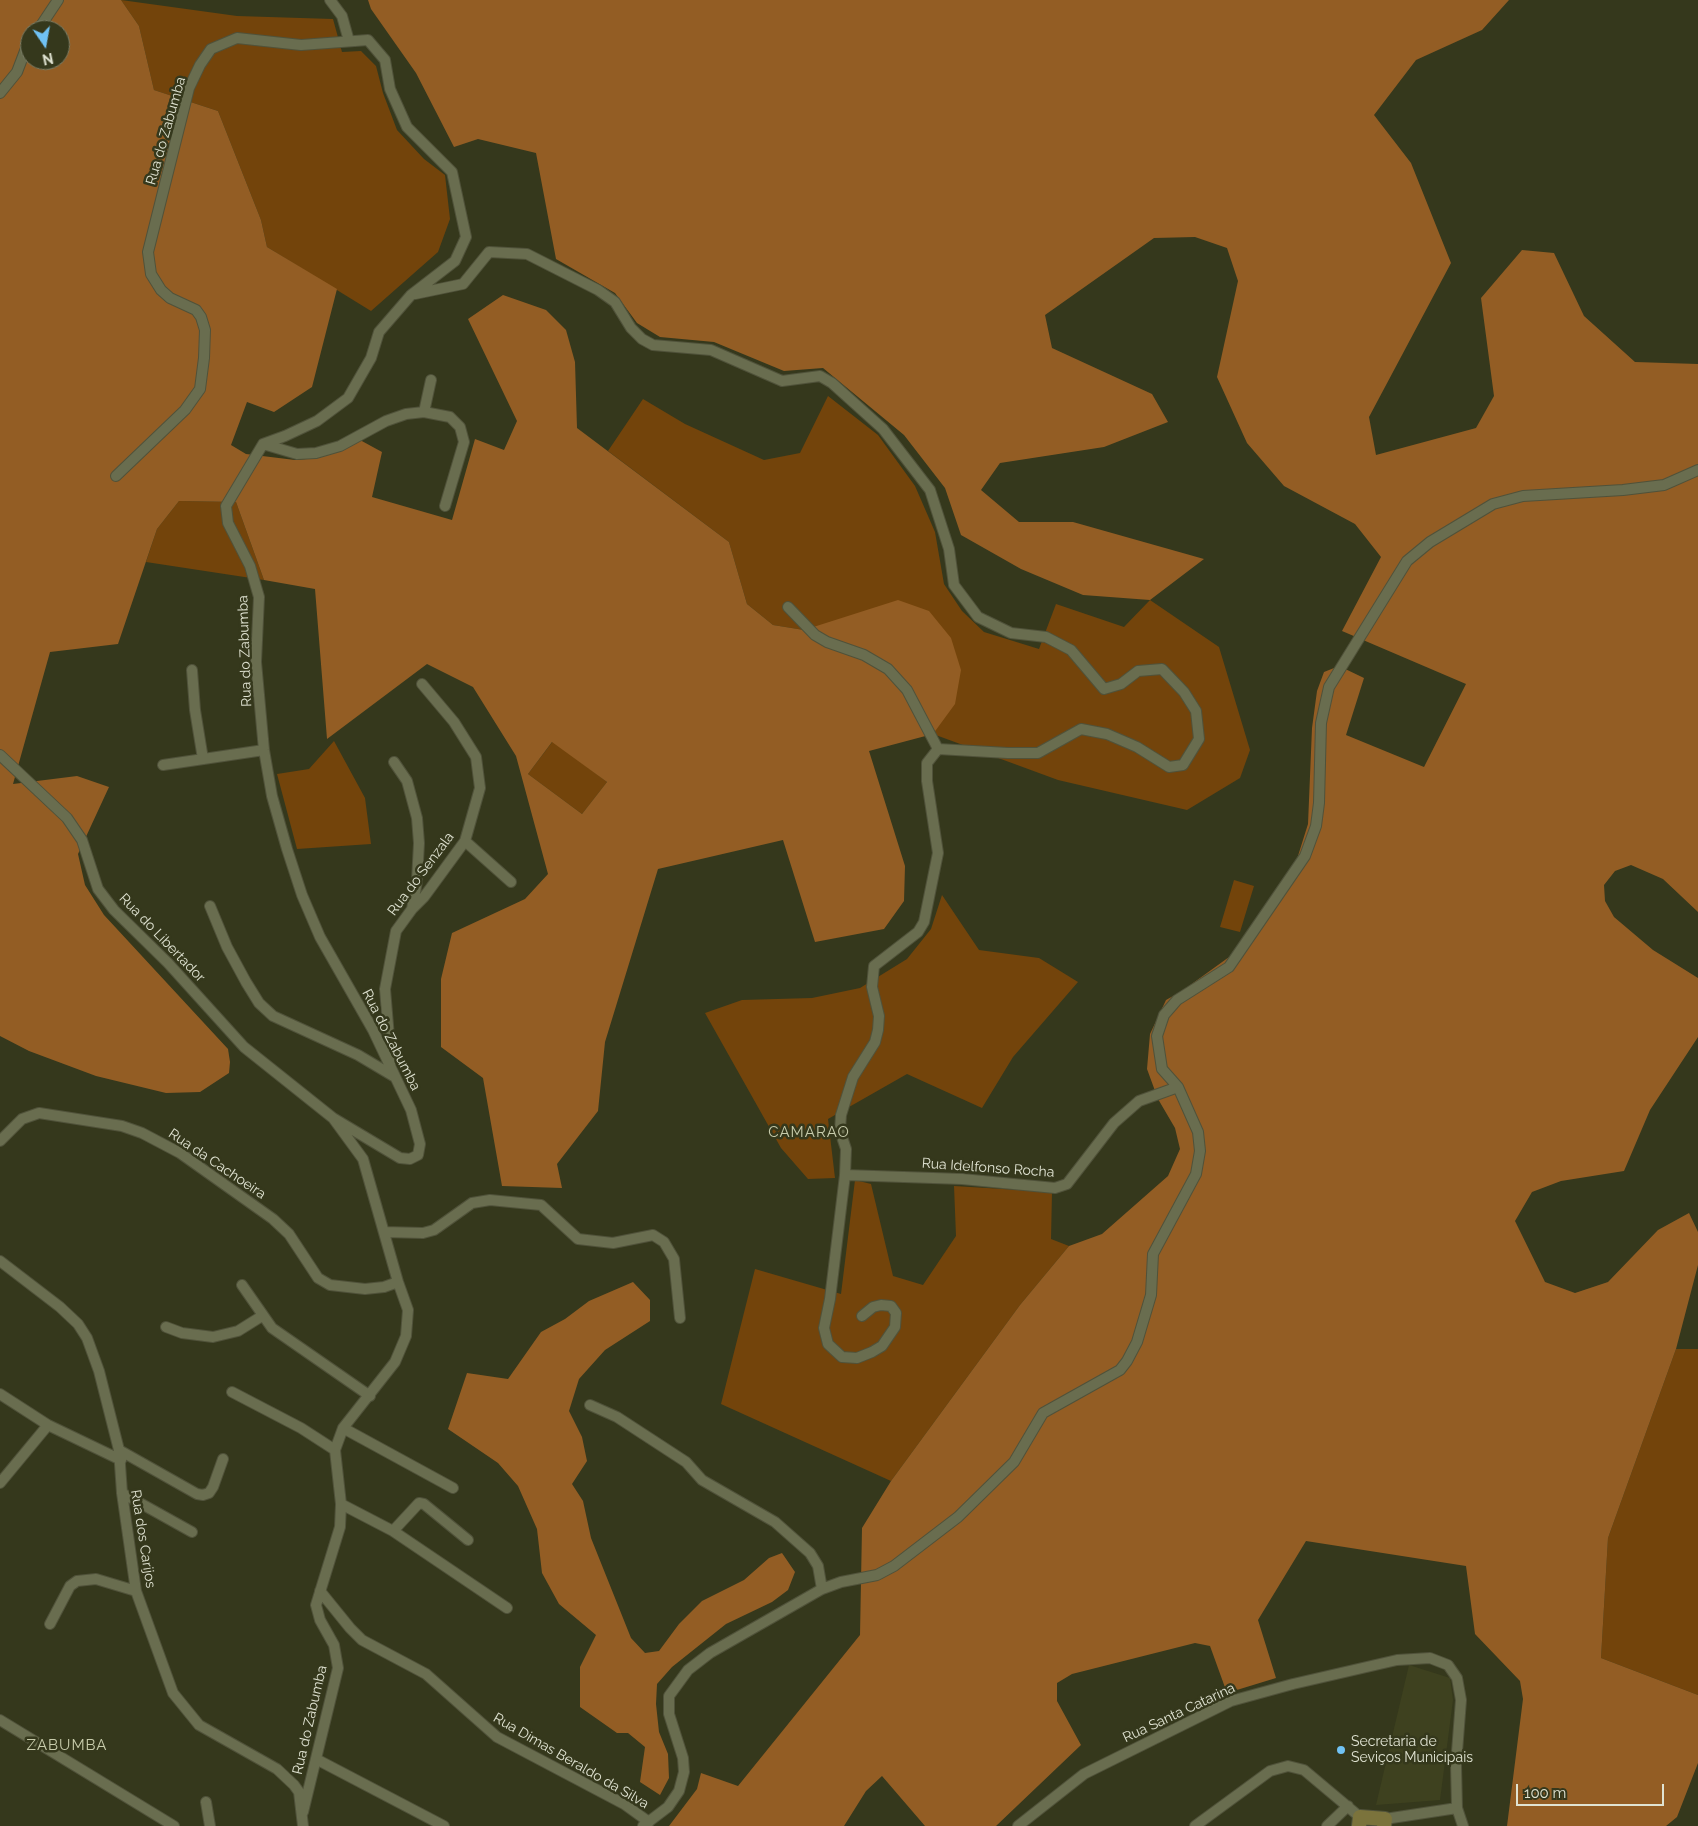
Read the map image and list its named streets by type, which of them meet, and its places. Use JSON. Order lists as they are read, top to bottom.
{
  "streets": {
    "street": [
      "Rua do Zabumba",
      "Rua do Senzala",
      "Rua do Libertador",
      "Rua da Cachoeira",
      "Rua Idelfonso Rocha",
      "Rua dos Carijos",
      "Rua Santa Catarina",
      "Rua Dimas Beraldo da Silva"
    ]
  },
  "crossings": [
    ["Rua do Zabumba", "Rua do Senzala"],
    ["Rua do Zabumba", "Rua do Libertador"],
    ["Rua do Zabumba", "Rua da Cachoeira"],
    ["Rua do Zabumba", "Rua dos Carijos"],
    ["Rua do Zabumba", "Rua Dimas Beraldo da Silva"]
  ],
  "districts": ["CAMARAO", "ZABUMBA"],
  "places": ["Secretaria de Seviços Municipais"],
  "scale_bar": "100 m",
  "north": "bottom"
}
